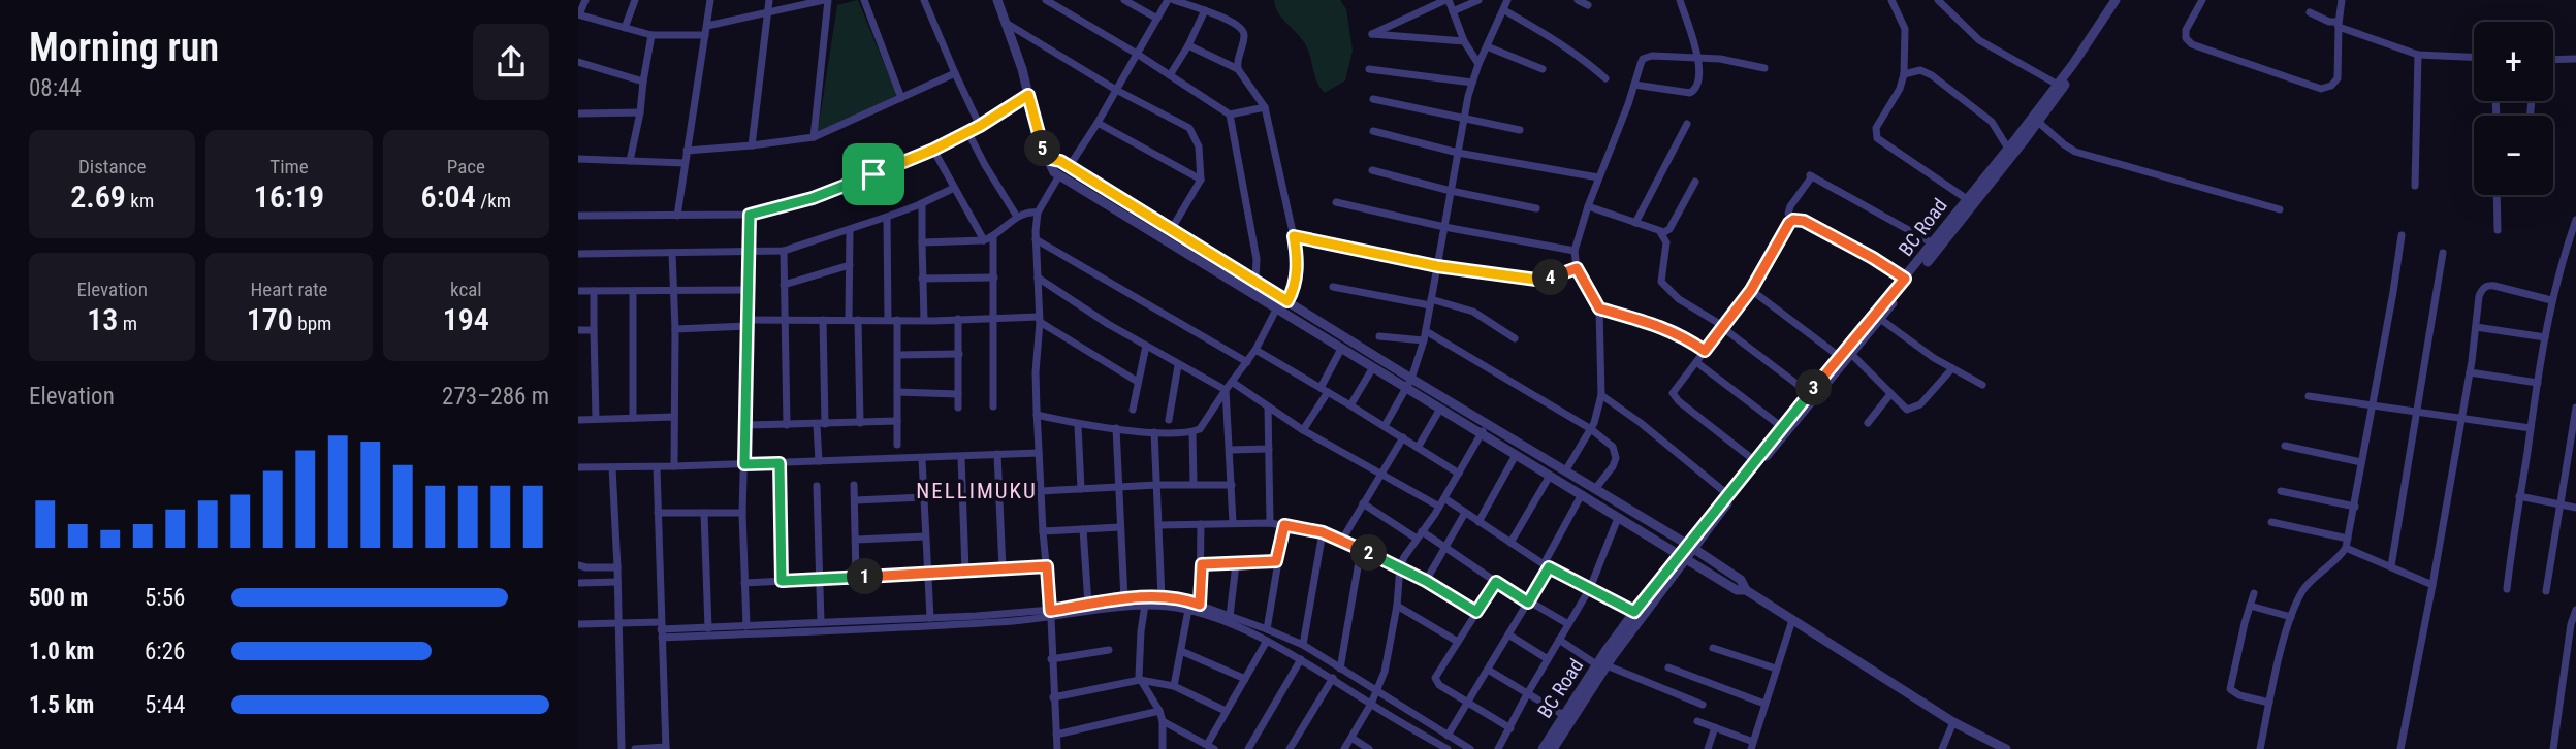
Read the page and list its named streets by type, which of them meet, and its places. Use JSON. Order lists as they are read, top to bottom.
{
  "streets": {
    "street": ["BC Road"]
  },
  "districts": ["NELLIMUKU"],
  "page": {
    "heading": ["Morning run", "08:44"],
    "map_buttons": ["+", "−"],
    "stats": [
      ["Distance", "2.69 km"],
      ["Time", "16:19"],
      ["Pace", "6:04 /km"],
      ["Elevation", "13 m"],
      ["Heart rate", "170 bpm"],
      ["kcal", "194"]
    ],
    "pins": [
      "5",
      "4",
      "3",
      "2",
      "1"
    ],
    "chart": ["Elevation", "273–286 m"],
    "list": [
      {
        "name": "500 m",
        "note": "5:56"
      },
      {
        "name": "1.0 km",
        "note": "6:26"
      },
      {
        "name": "1.5 km",
        "note": "5:44"
      }
    ]
  }
}
